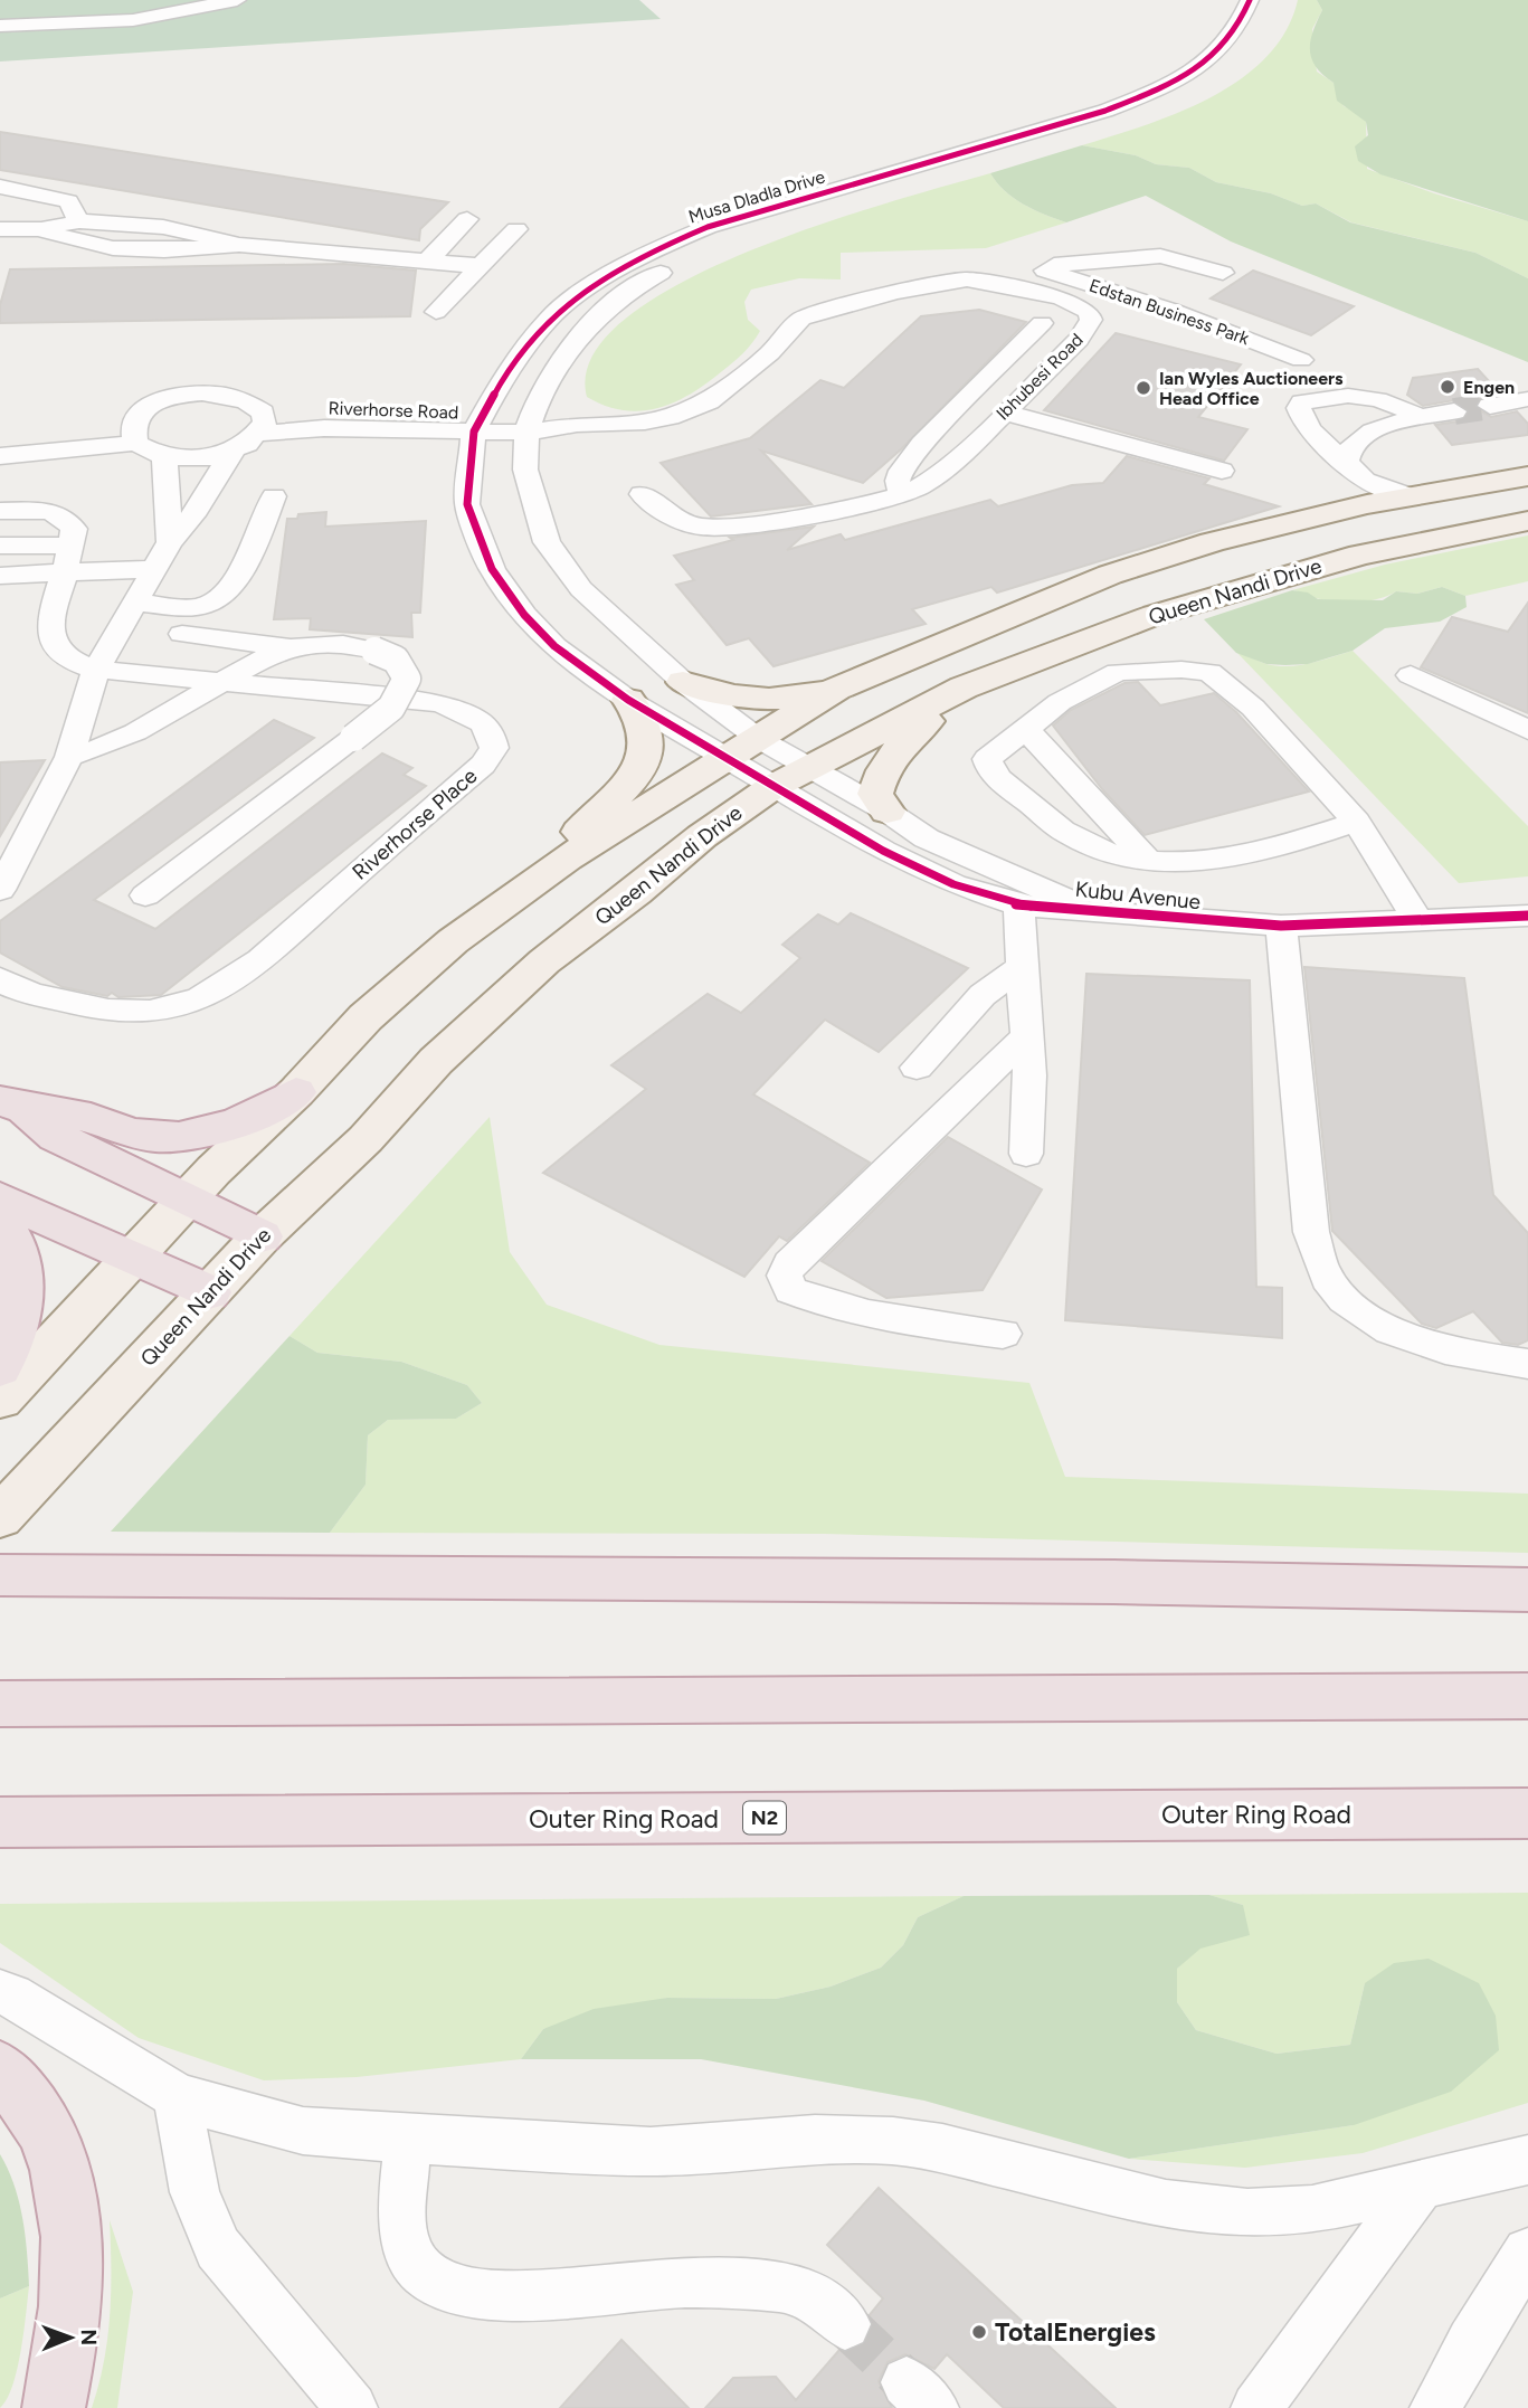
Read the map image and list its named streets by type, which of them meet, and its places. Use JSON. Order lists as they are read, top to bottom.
{
  "streets": {
    "highway": ["Outer Ring Road", "N2"],
    "main road": ["Queen Nandi Drive"],
    "street": [
      "Musa Dladla Drive",
      "Edstan Business Park",
      "Ibhubesi Road",
      "Riverhorse Road",
      "Riverhorse Place",
      "Kubu Avenue"
    ]
  },
  "crossings": [
    ["Musa Dladla Drive", "Ibhubesi Road"],
    ["Musa Dladla Drive", "Riverhorse Road"],
    ["Musa Dladla Drive", "Queen Nandi Drive"],
    ["Musa Dladla Drive", "Kubu Avenue"],
    ["Edstan Business Park", "Ibhubesi Road"],
    ["Ibhubesi Road", "Riverhorse Road"],
    ["Queen Nandi Drive", "Kubu Avenue"]
  ],
  "places": ["Engen", "Ian Wyles Auctioneers Head Office", "TotalEnergies"],
  "north": "right"
}
